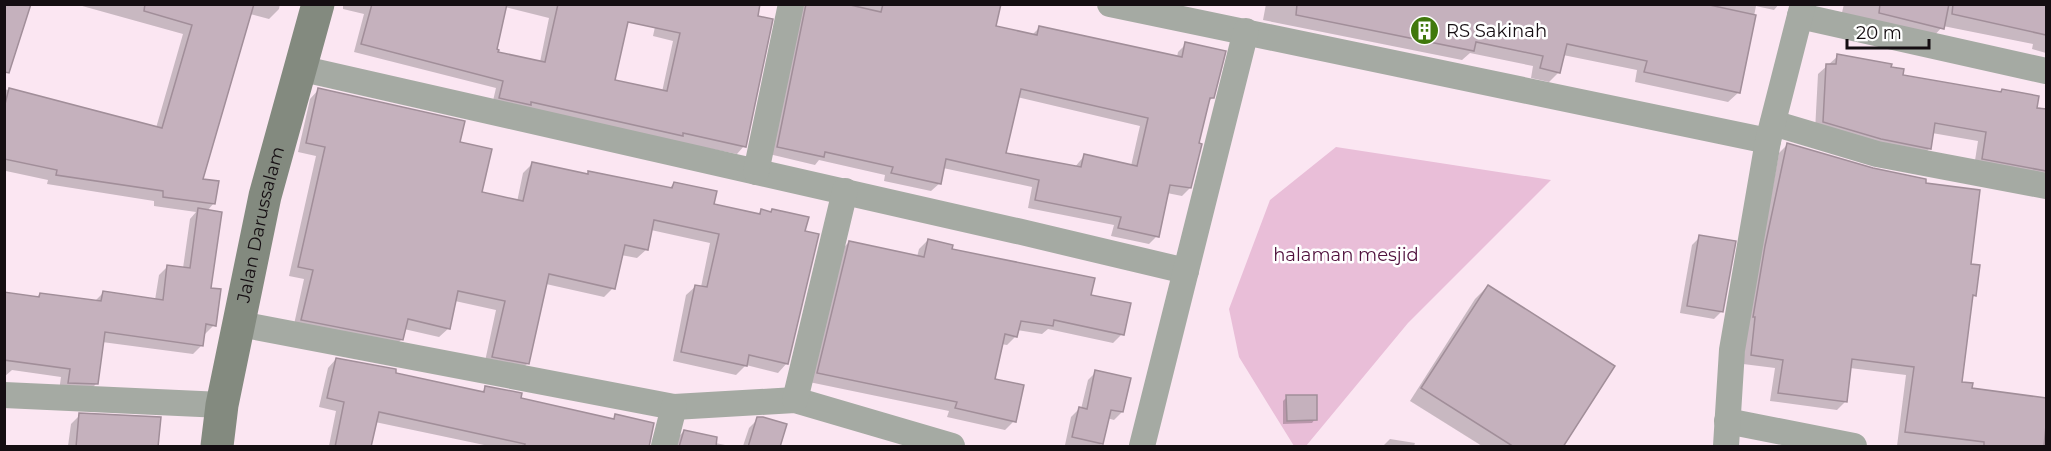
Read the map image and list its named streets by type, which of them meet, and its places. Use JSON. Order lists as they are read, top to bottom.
{
  "streets": {
    "street": ["Jalan Darussalam"]
  },
  "parks": ["halaman mesjid"],
  "places": {
    "building": ["RS Sakinah"]
  },
  "scale_bar": "20 m"
}
